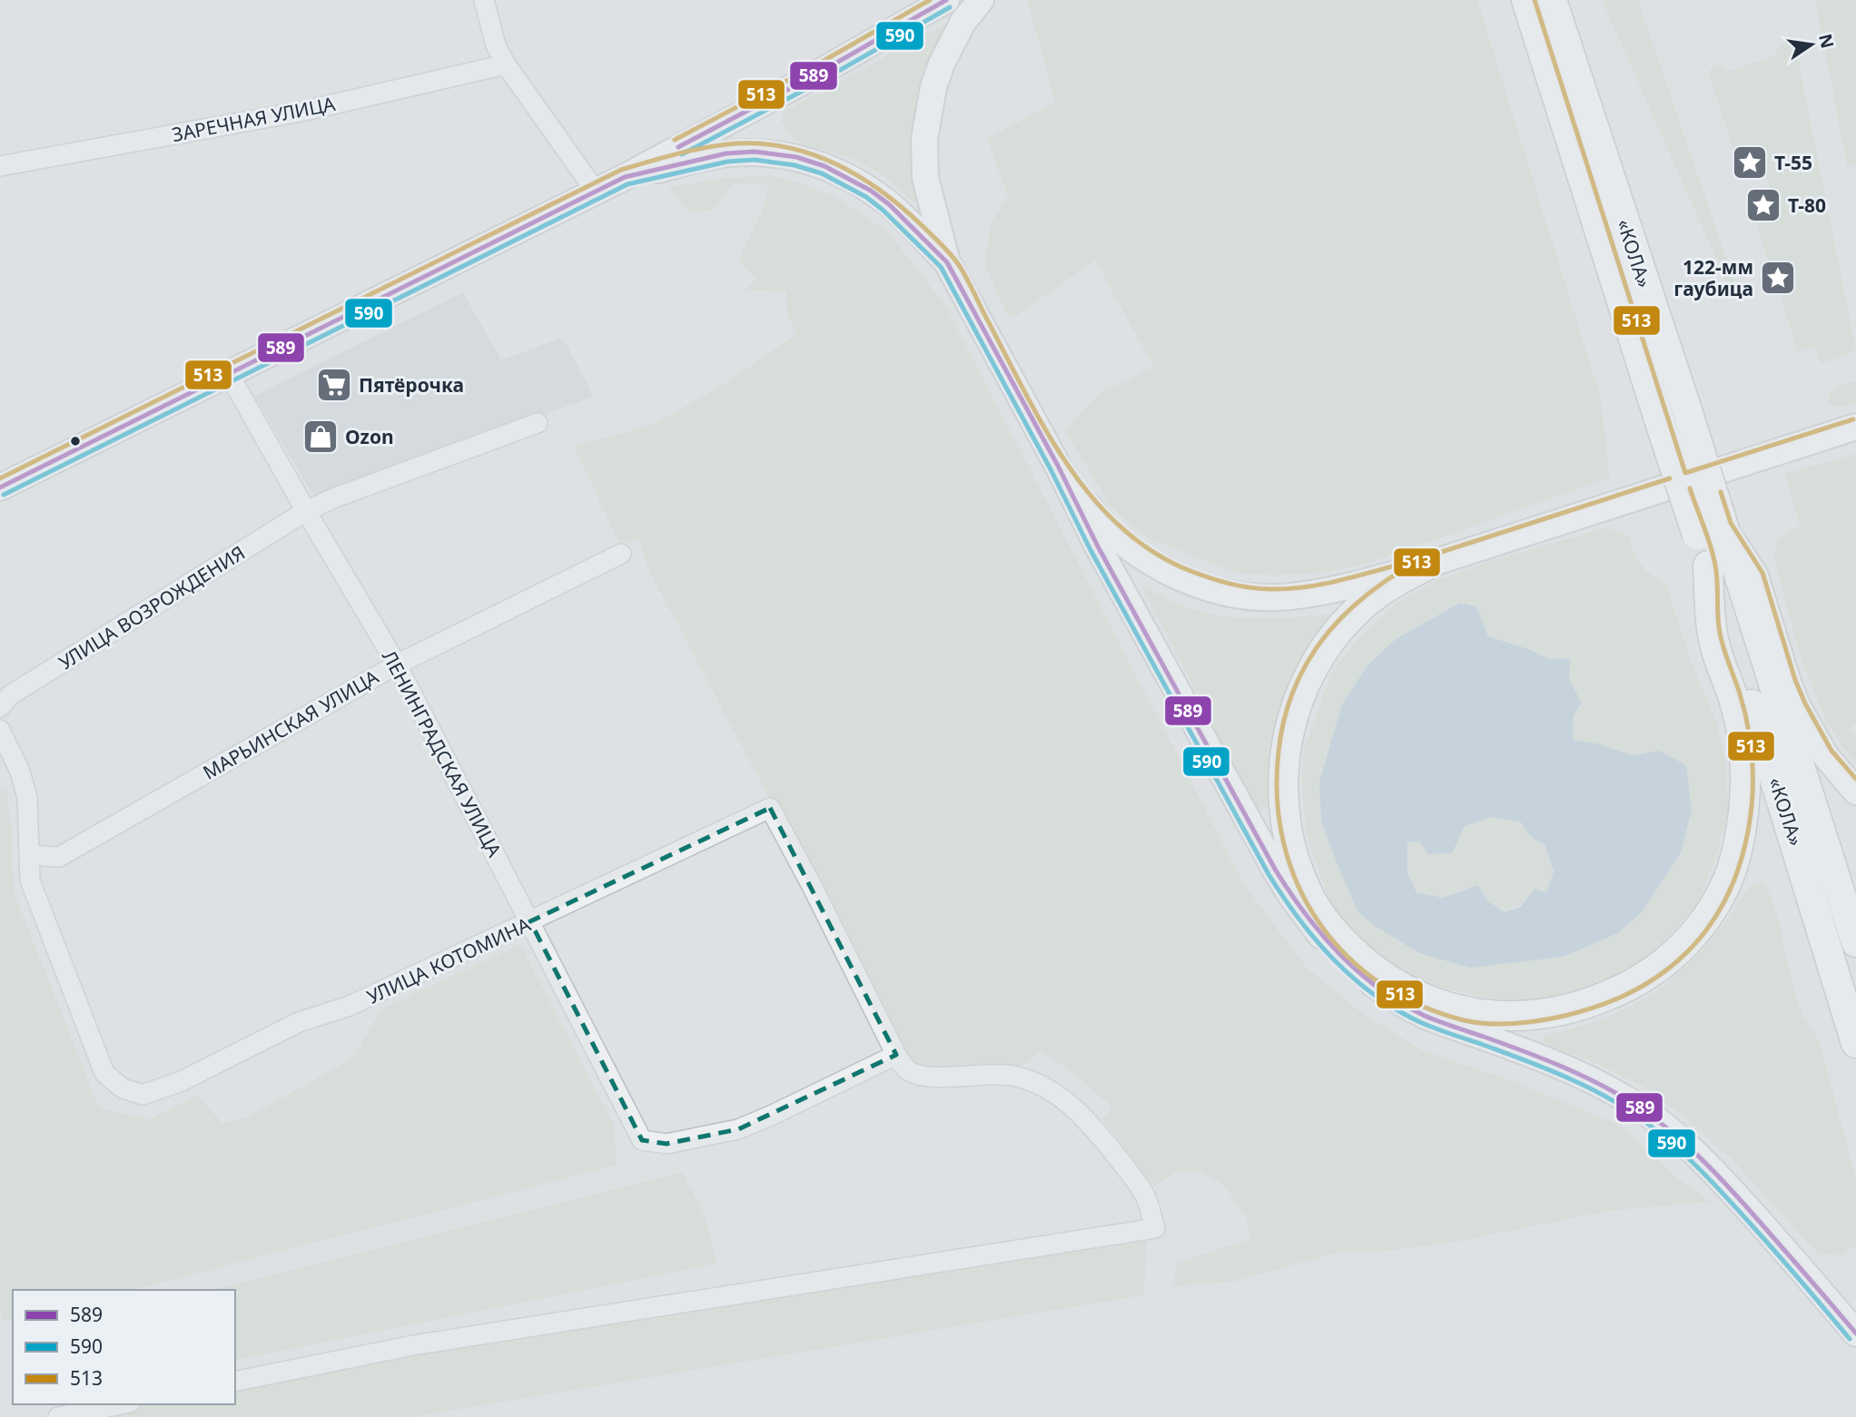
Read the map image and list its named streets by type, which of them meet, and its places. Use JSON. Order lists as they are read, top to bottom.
{
  "streets": {
    "highway": ["«КОЛА»"],
    "street": [
      "ЗАРЕЧНАЯ УЛИЦА",
      "УЛИЦА ВОЗРОЖДЕНИЯ",
      "МАРЬИНСКАЯ УЛИЦА",
      "ЛЕНИНГРАДСКАЯ УЛИЦА",
      "УЛИЦА КОТОМИНА"
    ]
  },
  "crossings": [
    ["УЛИЦА ВОЗРОЖДЕНИЯ", "ЛЕНИНГРАДСКАЯ УЛИЦА"],
    ["МАРЬИНСКАЯ УЛИЦА", "ЛЕНИНГРАДСКАЯ УЛИЦА"],
    ["МАРЬИНСКАЯ УЛИЦА", "УЛИЦА КОТОМИНА"],
    ["ЛЕНИНГРАДСКАЯ УЛИЦА", "УЛИЦА КОТОМИНА"]
  ],
  "places": {
    "place": ["Т-55", "Т-80", "122-мм гаубица"],
    "supermarket": ["Пятёрочка"],
    "shop": ["Ozon"]
  },
  "lines": ["transit line 589", "transit line 513", "transit line 590"],
  "legend": ["589", "590", "513"],
  "north": "right"
}
